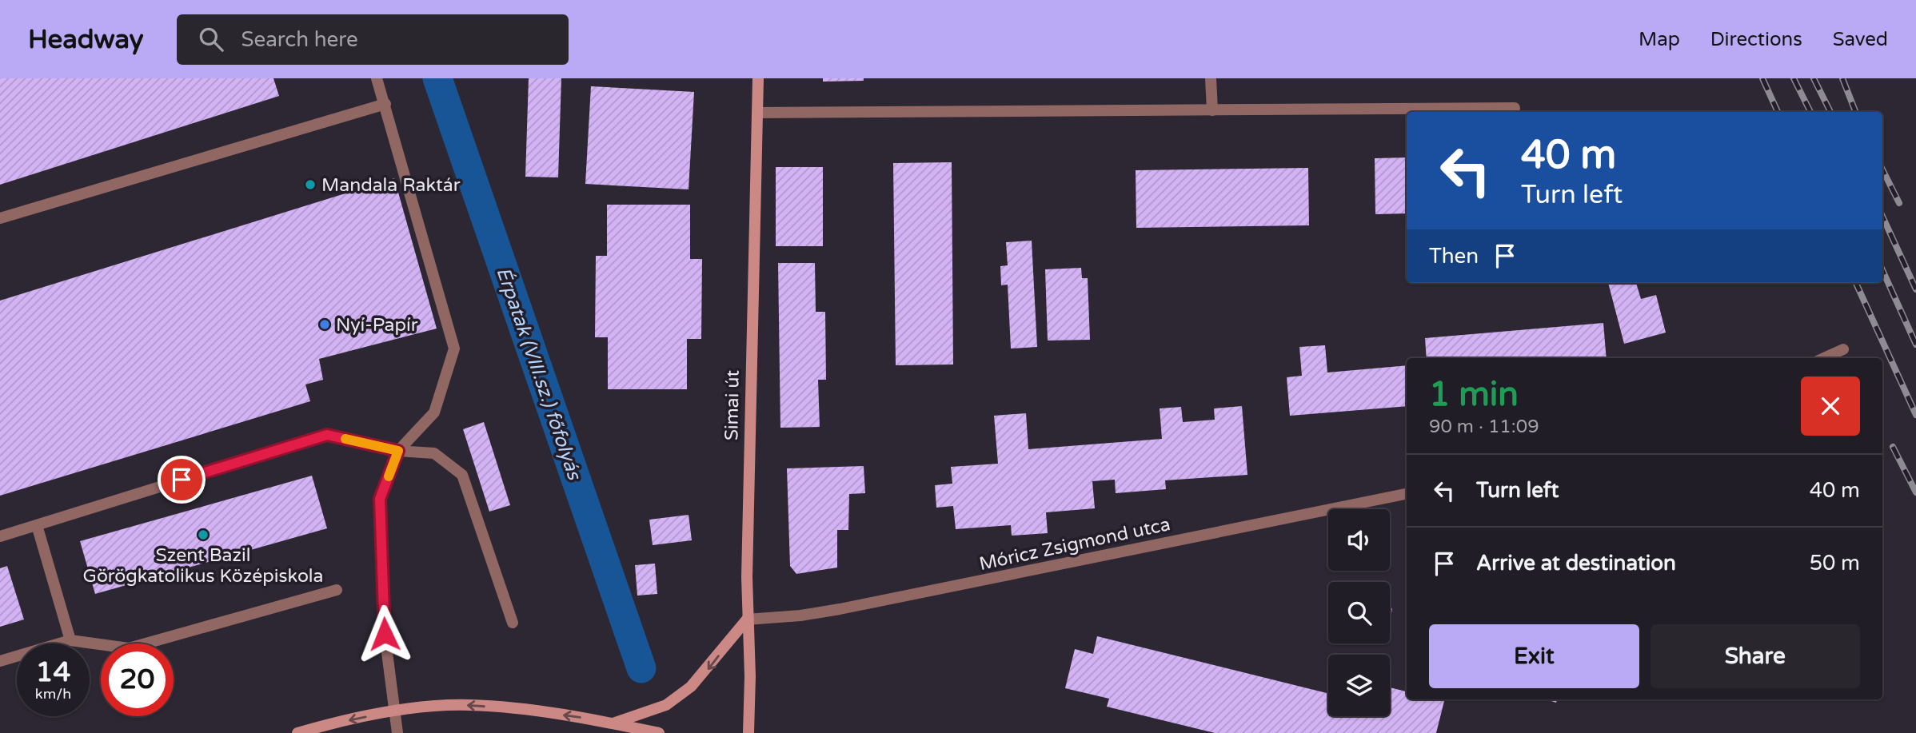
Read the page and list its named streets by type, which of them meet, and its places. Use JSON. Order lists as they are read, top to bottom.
{
  "streets": {
    "main road": ["Simai út"],
    "street": ["Móricz Zsigmond utca"]
  },
  "crossings": [
    ["Simai út", "Móricz Zsigmond utca"]
  ],
  "water": ["Érpatak (VIII.sz.) főfolyás"],
  "places": ["Mandala Raktár", "Nyí-Papír", "Szent Bazil Görögkatolikus Középiskola"],
  "page": {
    "header": "Headway",
    "search": "Search here",
    "nav": ["Map", "Directions", "Saved"],
    "turn": ["40 m", "Turn left"],
    "then": "Then",
    "heading": ["1 min", "90 m · 11:09"],
    "list": [
      {
        "name": "Turn left",
        "value": "40 m"
      },
      {
        "name": "Arrive at destination",
        "value": "50 m"
      }
    ],
    "buttons": ["Exit", "Share"],
    "speed": "14 km/h",
    "limit": "20"
  }
}
